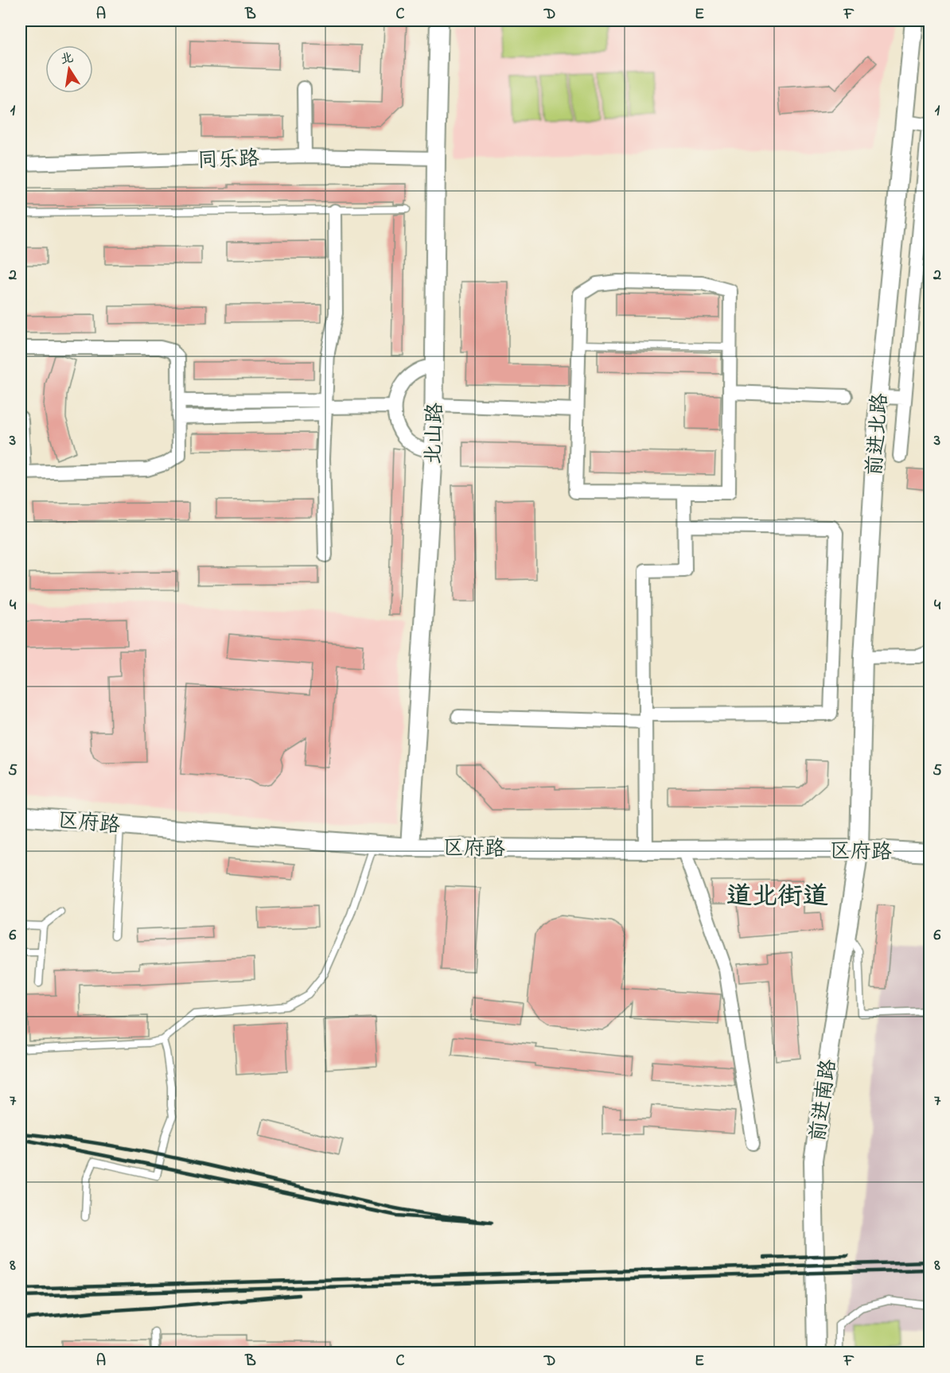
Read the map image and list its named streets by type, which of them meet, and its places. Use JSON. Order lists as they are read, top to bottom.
{
  "streets": {
    "main road": [
      "北山路",
      "前进北路",
      "区府路",
      "前进南路"
    ],
    "street": ["同乐路"]
  },
  "crossings": [
    ["同乐路", "北山路"],
    ["北山路", "区府路"],
    ["前进北路", "区府路"],
    ["前进北路", "前进南路"],
    ["区府路", "前进南路"]
  ],
  "districts": ["道北街道"],
  "north": "top",
  "grid": {
    "columns": [
      "A",
      "B",
      "C",
      "D",
      "E",
      "F"
    ],
    "rows": [
      "1",
      "2",
      "3",
      "4",
      "5",
      "6",
      "7",
      "8"
    ]
  }
}
